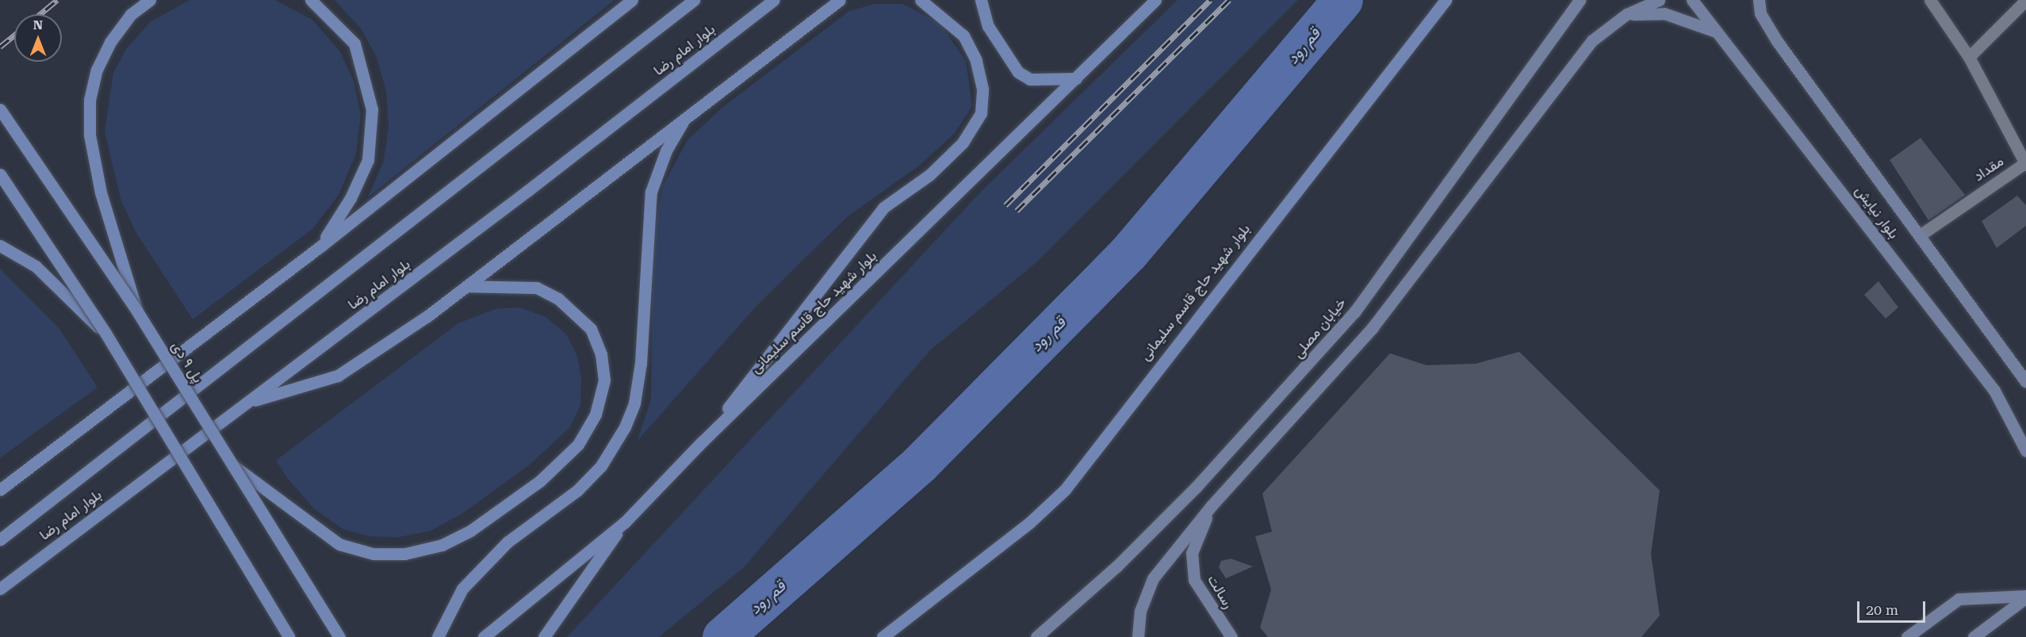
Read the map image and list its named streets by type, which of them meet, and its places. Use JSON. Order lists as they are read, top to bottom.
{
  "streets": {
    "main road": [
      "بلوار امام رضا",
      "بلوار نیایش",
      "بلوار شهید حاج قاسم سلیمانی",
      "خیابان مصلی",
      "پل ۹ دی",
      "رسالت"
    ],
    "street": ["مقداد"]
  },
  "crossings": [
    ["مقداد", "بلوار نیایش"]
  ],
  "water": ["قم رود"],
  "scale_bar": "20 m",
  "north": "top"
}
